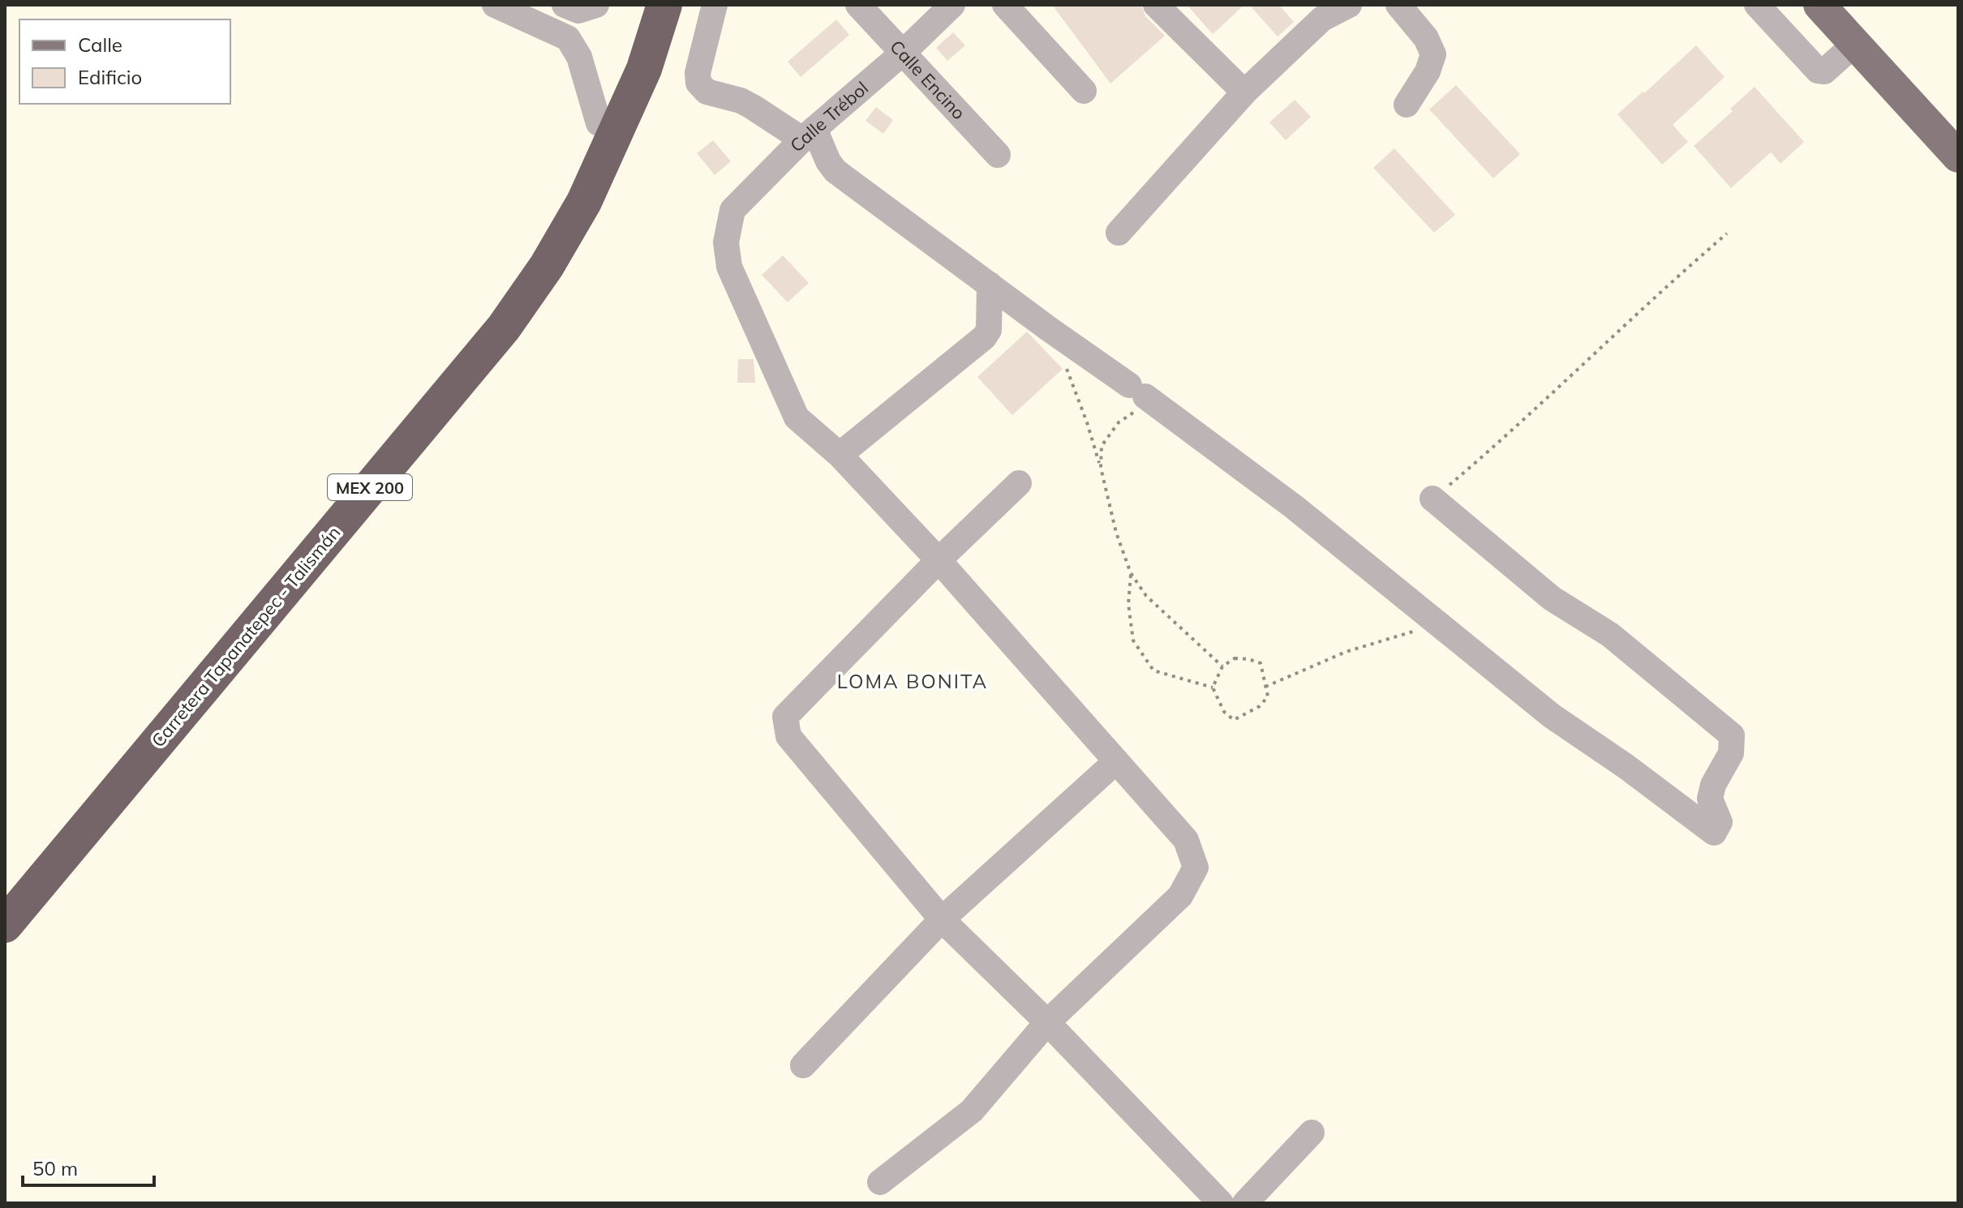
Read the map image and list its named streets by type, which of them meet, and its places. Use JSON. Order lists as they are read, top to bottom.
{
  "streets": {
    "highway": ["MEX 200", "Carretera Tapanatepec - Talismán"],
    "street": ["Calle Encino", "Calle Trébol"]
  },
  "crossings": [
    ["Calle Encino", "Calle Trébol"]
  ],
  "districts": ["LOMA BONITA"],
  "legend": ["Calle", "Edificio"],
  "scale_bar": "50 m"
}
